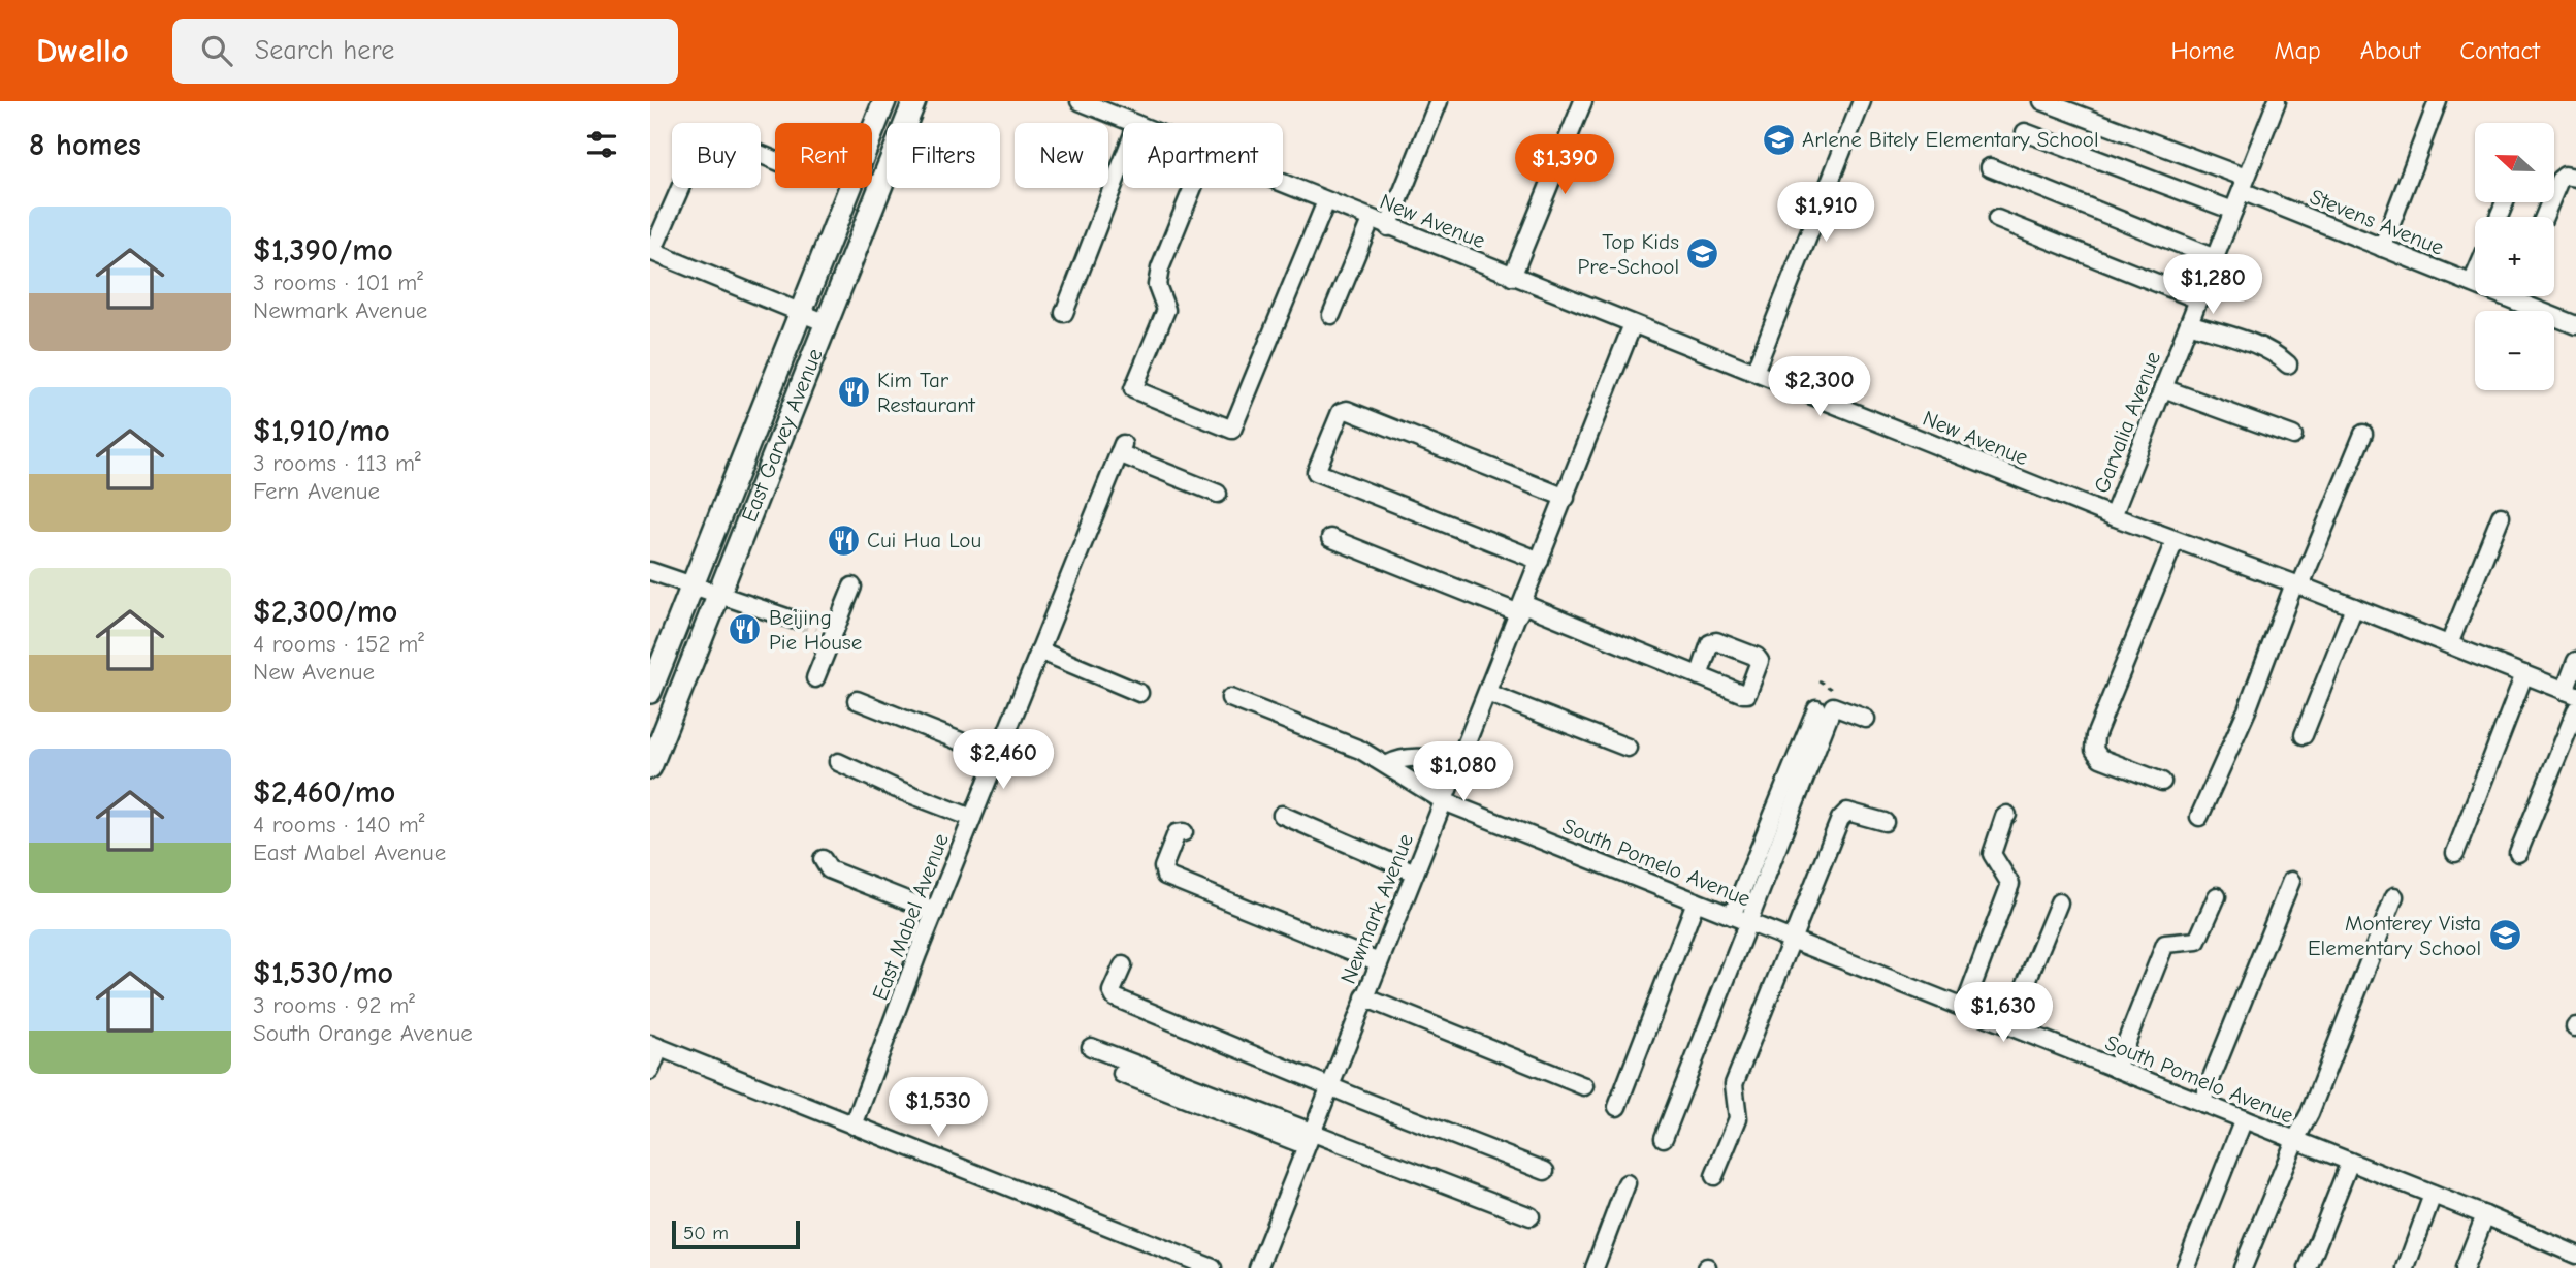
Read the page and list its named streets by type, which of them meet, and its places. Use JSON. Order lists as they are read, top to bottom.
{
  "streets": {
    "main road": ["East Garvey Avenue"],
    "street": [
      "New Avenue",
      "Stevens Avenue",
      "Garvalia Avenue",
      "South Pomelo Avenue",
      "Newmark Avenue",
      "East Mabel Avenue"
    ]
  },
  "crossings": [
    ["New Avenue", "Garvalia Avenue"],
    ["New Avenue", "Newmark Avenue"],
    ["Stevens Avenue", "Garvalia Avenue"],
    ["South Pomelo Avenue", "Newmark Avenue"]
  ],
  "places": {
    "school or university": ["Arlene Bitely Elementary School", "Top Kids Pre-School", "Monterey Vista Elementary School"],
    "restaurant": ["Kim Tar Restaurant", "Cui Hua Lou", "Beijing Pie House"]
  },
  "scale_bar": "50 m",
  "north": "left",
  "page": {
    "header": "Dwello",
    "search": "Search here",
    "nav": [
      "Home",
      "Map",
      "About",
      "Contact"
    ],
    "heading": "8 homes",
    "map_buttons": ["+", "−"],
    "chip": [
      "Buy",
      "Rent",
      "Filters",
      "New",
      "Apartment"
    ],
    "price": [
      "$1,390",
      "$1,910",
      "$1,280",
      "$2,300",
      "$2,460",
      "$1,080",
      "$1,630",
      "$1,530"
    ],
    "list": [
      {
        "name": "$1,390/mo",
        "note": "3 rooms · 101 m² · Newmark Avenue"
      },
      {
        "name": "$1,910/mo",
        "note": "3 rooms · 113 m² · Fern Avenue"
      },
      {
        "name": "$2,300/mo",
        "note": "4 rooms · 152 m² · New Avenue"
      },
      {
        "name": "$2,460/mo",
        "note": "4 rooms · 140 m² · East Mabel Avenue"
      },
      {
        "name": "$1,530/mo",
        "note": "3 rooms · 92 m² · South Orange Avenue"
      }
    ],
    "scale": "50 m"
  }
}
